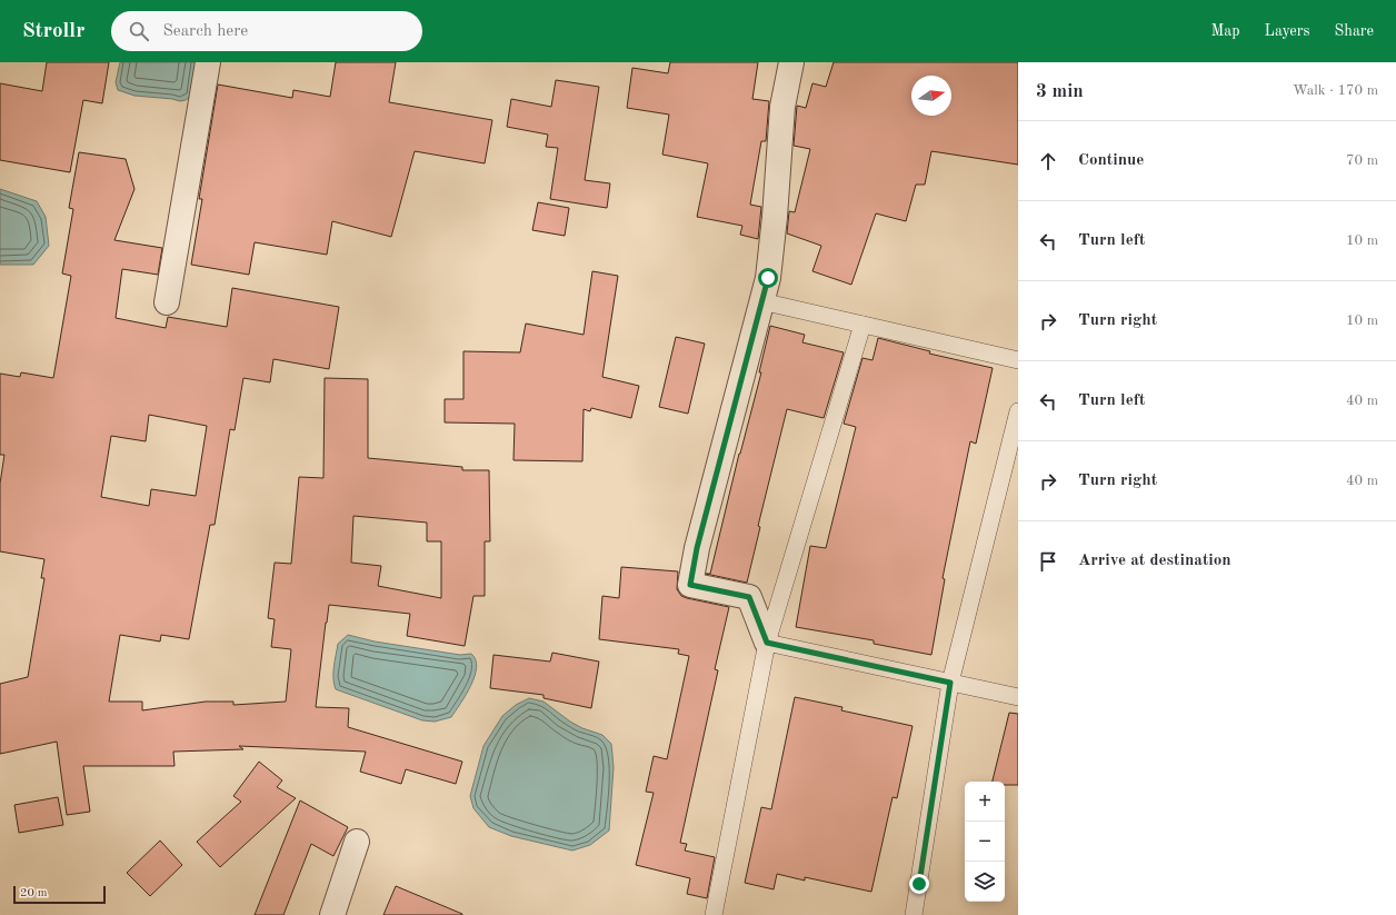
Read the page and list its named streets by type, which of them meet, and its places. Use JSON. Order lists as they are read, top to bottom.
{
  "scale_bar": "20 m",
  "north": "right",
  "page": {
    "header": "Strollr",
    "search": "Search here",
    "nav": ["Map", "Layers", "Share"],
    "heading": ["3 min", "Walk · 170 m"],
    "list": [
      ["Continue", "70 m"],
      ["Turn left", "10 m"],
      ["Turn right", "10 m"],
      ["Turn left", "40 m"],
      ["Turn right", "40 m"],
      "Arrive at destination"
    ],
    "map_buttons": ["+", "−"],
    "scale": "20 m"
  }
}
